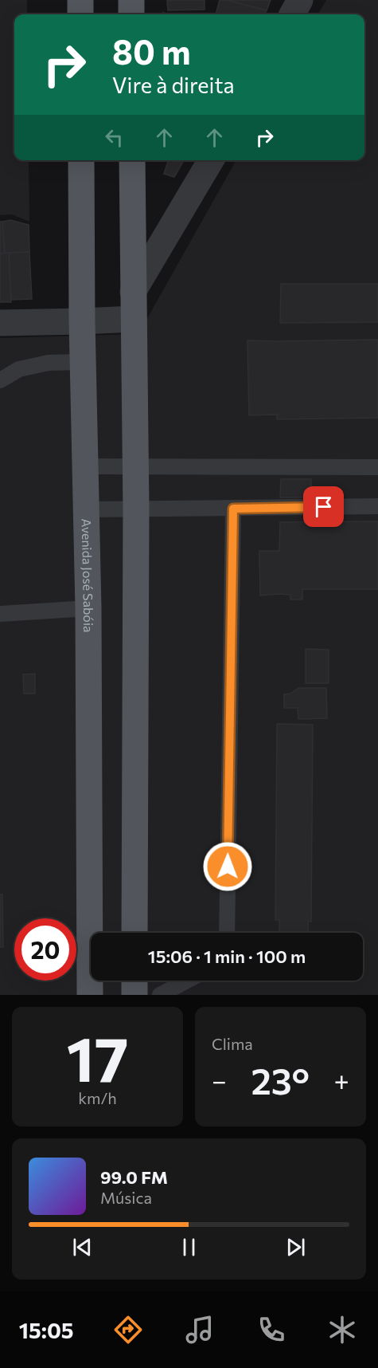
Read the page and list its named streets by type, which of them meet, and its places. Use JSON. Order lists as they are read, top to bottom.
{
  "streets": {
    "main road": ["Avenida José Sabóia"]
  },
  "page": {
    "turn": ["80 m", "Vire à direita"],
    "limit": "20",
    "trip": "15:06 · 1 min · 100 m",
    "tile": [
      ["17", "km/h"],
      "Clima"
    ],
    "heat": ["−", "23°", "+"],
    "song": ["99.0 FM", "Música"],
    "tabs": "15:05"
  }
}
